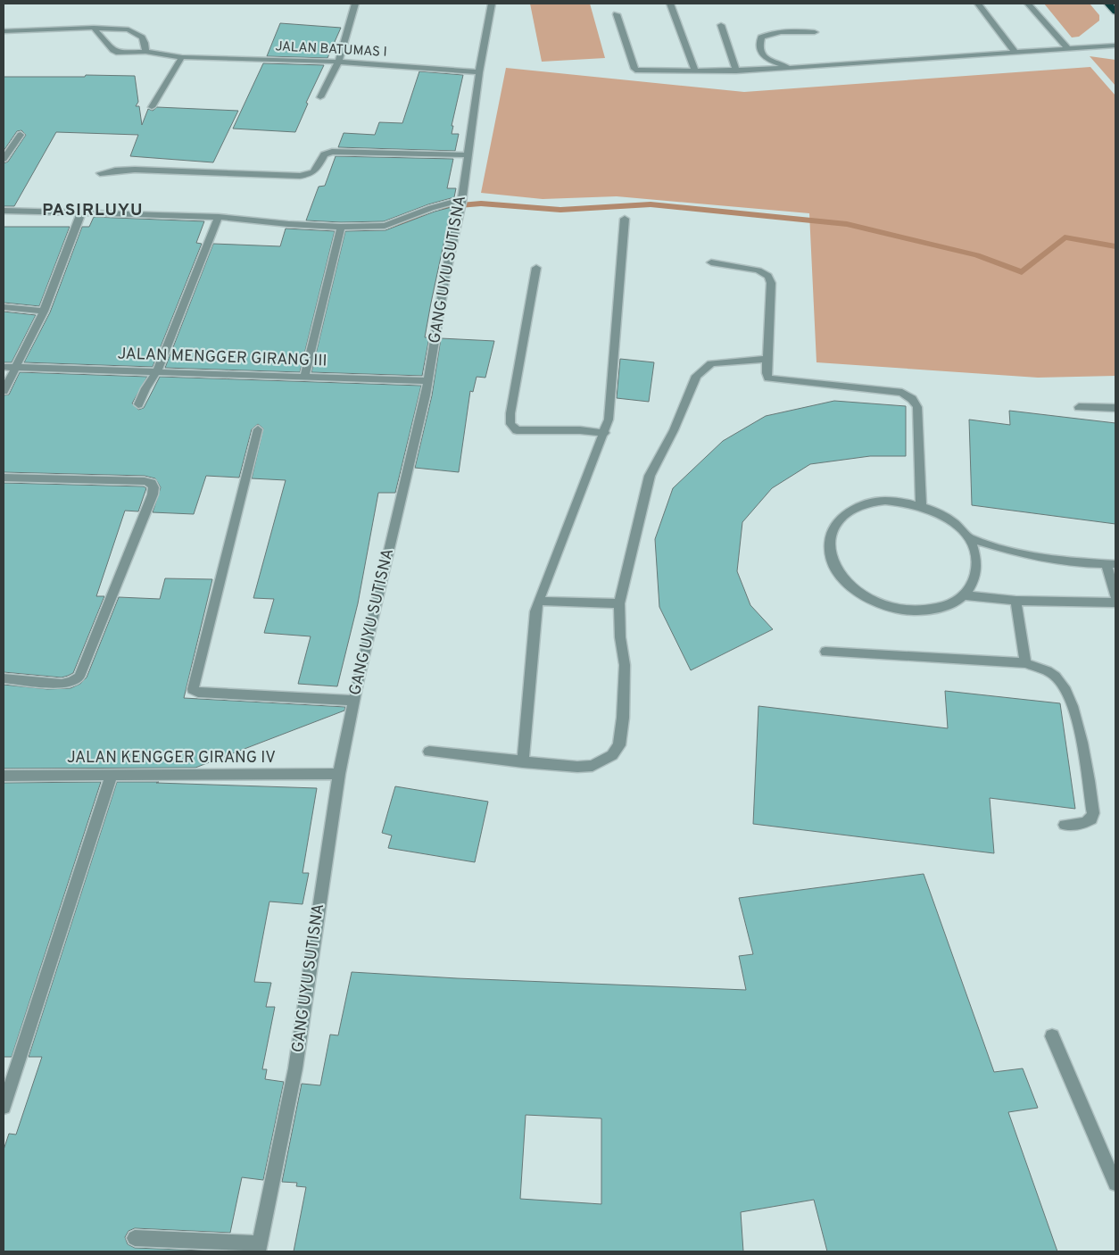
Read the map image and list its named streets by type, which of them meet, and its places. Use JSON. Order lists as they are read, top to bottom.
{
  "streets": {
    "street": [
      "JALAN BATUMAS I",
      "GANG UYU SUTISNA",
      "JALAN MENGGER GIRANG III",
      "JALAN KENGGER GIRANG IV"
    ]
  },
  "crossings": [
    ["JALAN BATUMAS I", "GANG UYU SUTISNA"],
    ["GANG UYU SUTISNA", "JALAN MENGGER GIRANG III"],
    ["GANG UYU SUTISNA", "JALAN KENGGER GIRANG IV"]
  ],
  "districts": ["PASIRLUYU"]
}
